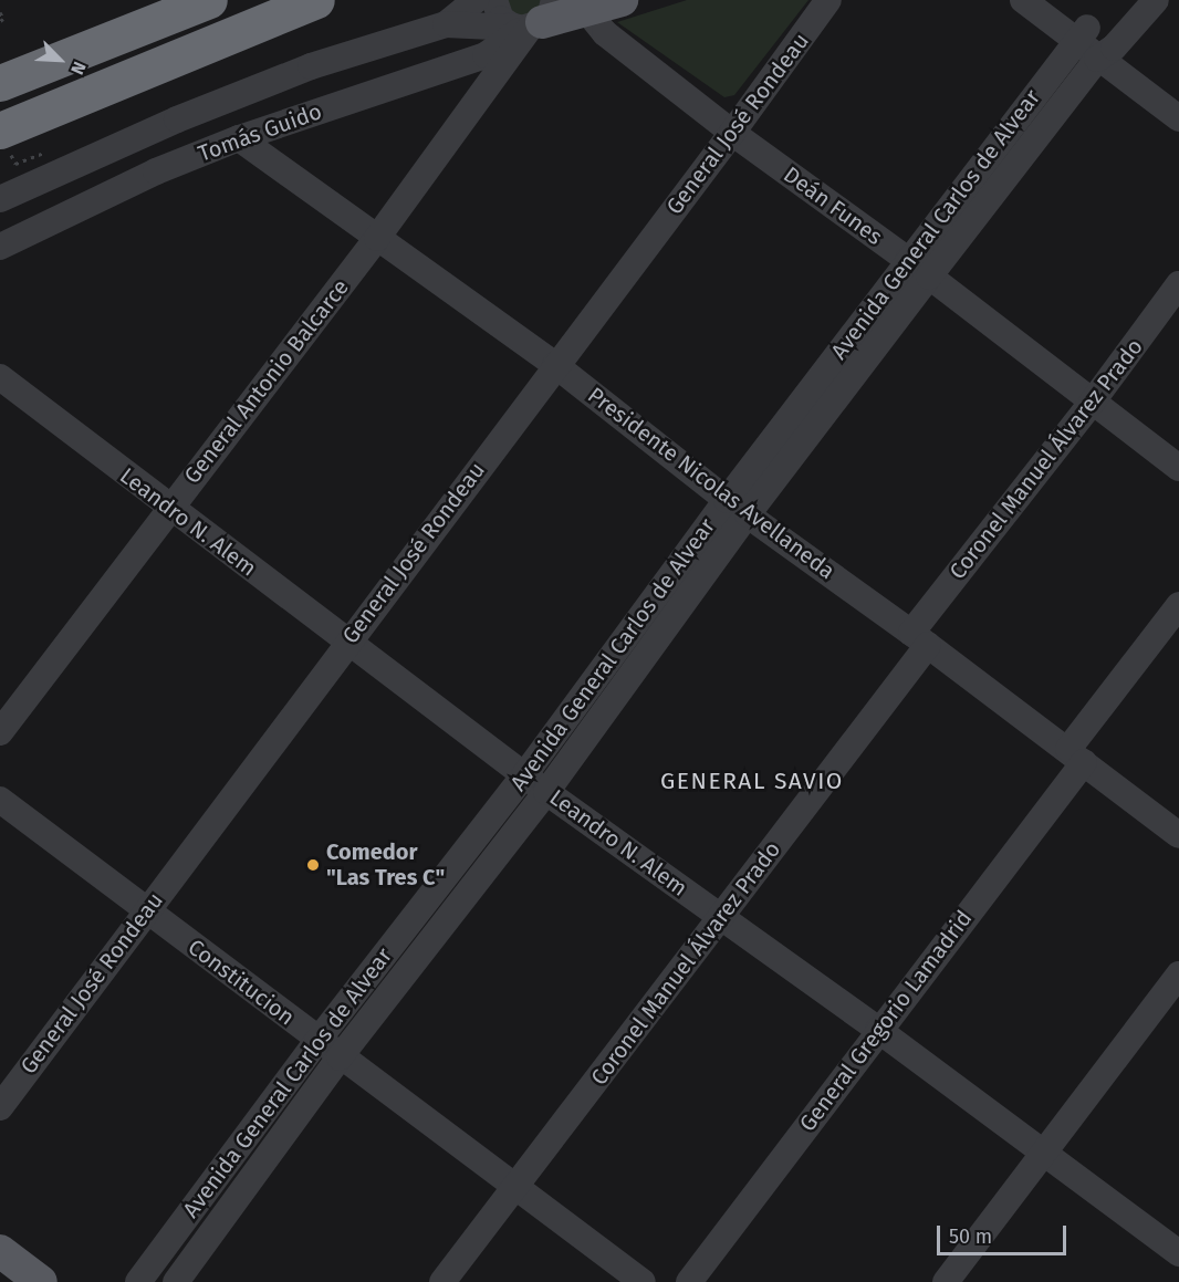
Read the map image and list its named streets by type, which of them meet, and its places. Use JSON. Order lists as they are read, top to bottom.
{
  "streets": {
    "street": [
      "General José Rondeau",
      "Tomás Guido",
      "Deán Funes",
      "Avenida General Carlos de Alvear",
      "General Antonio Balcarce",
      "Coronel Manuel Álvarez Prado",
      "Presidente Nicolas Avellaneda",
      "Leandro N. Alem",
      "Constitucion",
      "General Gregorio Lamadrid"
    ]
  },
  "crossings": [
    ["General José Rondeau", "Deán Funes"],
    ["General José Rondeau", "Presidente Nicolas Avellaneda"],
    ["General José Rondeau", "Leandro N. Alem"],
    ["General José Rondeau", "Constitucion"],
    ["Tomás Guido", "General Antonio Balcarce"],
    ["Tomás Guido", "Presidente Nicolas Avellaneda"],
    ["Deán Funes", "Avenida General Carlos de Alvear"],
    ["Deán Funes", "Coronel Manuel Álvarez Prado"],
    ["Avenida General Carlos de Alvear", "Presidente Nicolas Avellaneda"],
    ["Avenida General Carlos de Alvear", "Leandro N. Alem"],
    ["Avenida General Carlos de Alvear", "Constitucion"],
    ["General Antonio Balcarce", "Presidente Nicolas Avellaneda"],
    ["General Antonio Balcarce", "Leandro N. Alem"],
    ["Coronel Manuel Álvarez Prado", "Presidente Nicolas Avellaneda"],
    ["Coronel Manuel Álvarez Prado", "Leandro N. Alem"],
    ["Coronel Manuel Álvarez Prado", "Constitucion"],
    ["Presidente Nicolas Avellaneda", "General Gregorio Lamadrid"],
    ["Leandro N. Alem", "General Gregorio Lamadrid"]
  ],
  "districts": ["GENERAL SAVIO"],
  "places": ["Comedor \"Las Tres C\""],
  "scale_bar": "50 m",
  "north": "bottom right"
}
